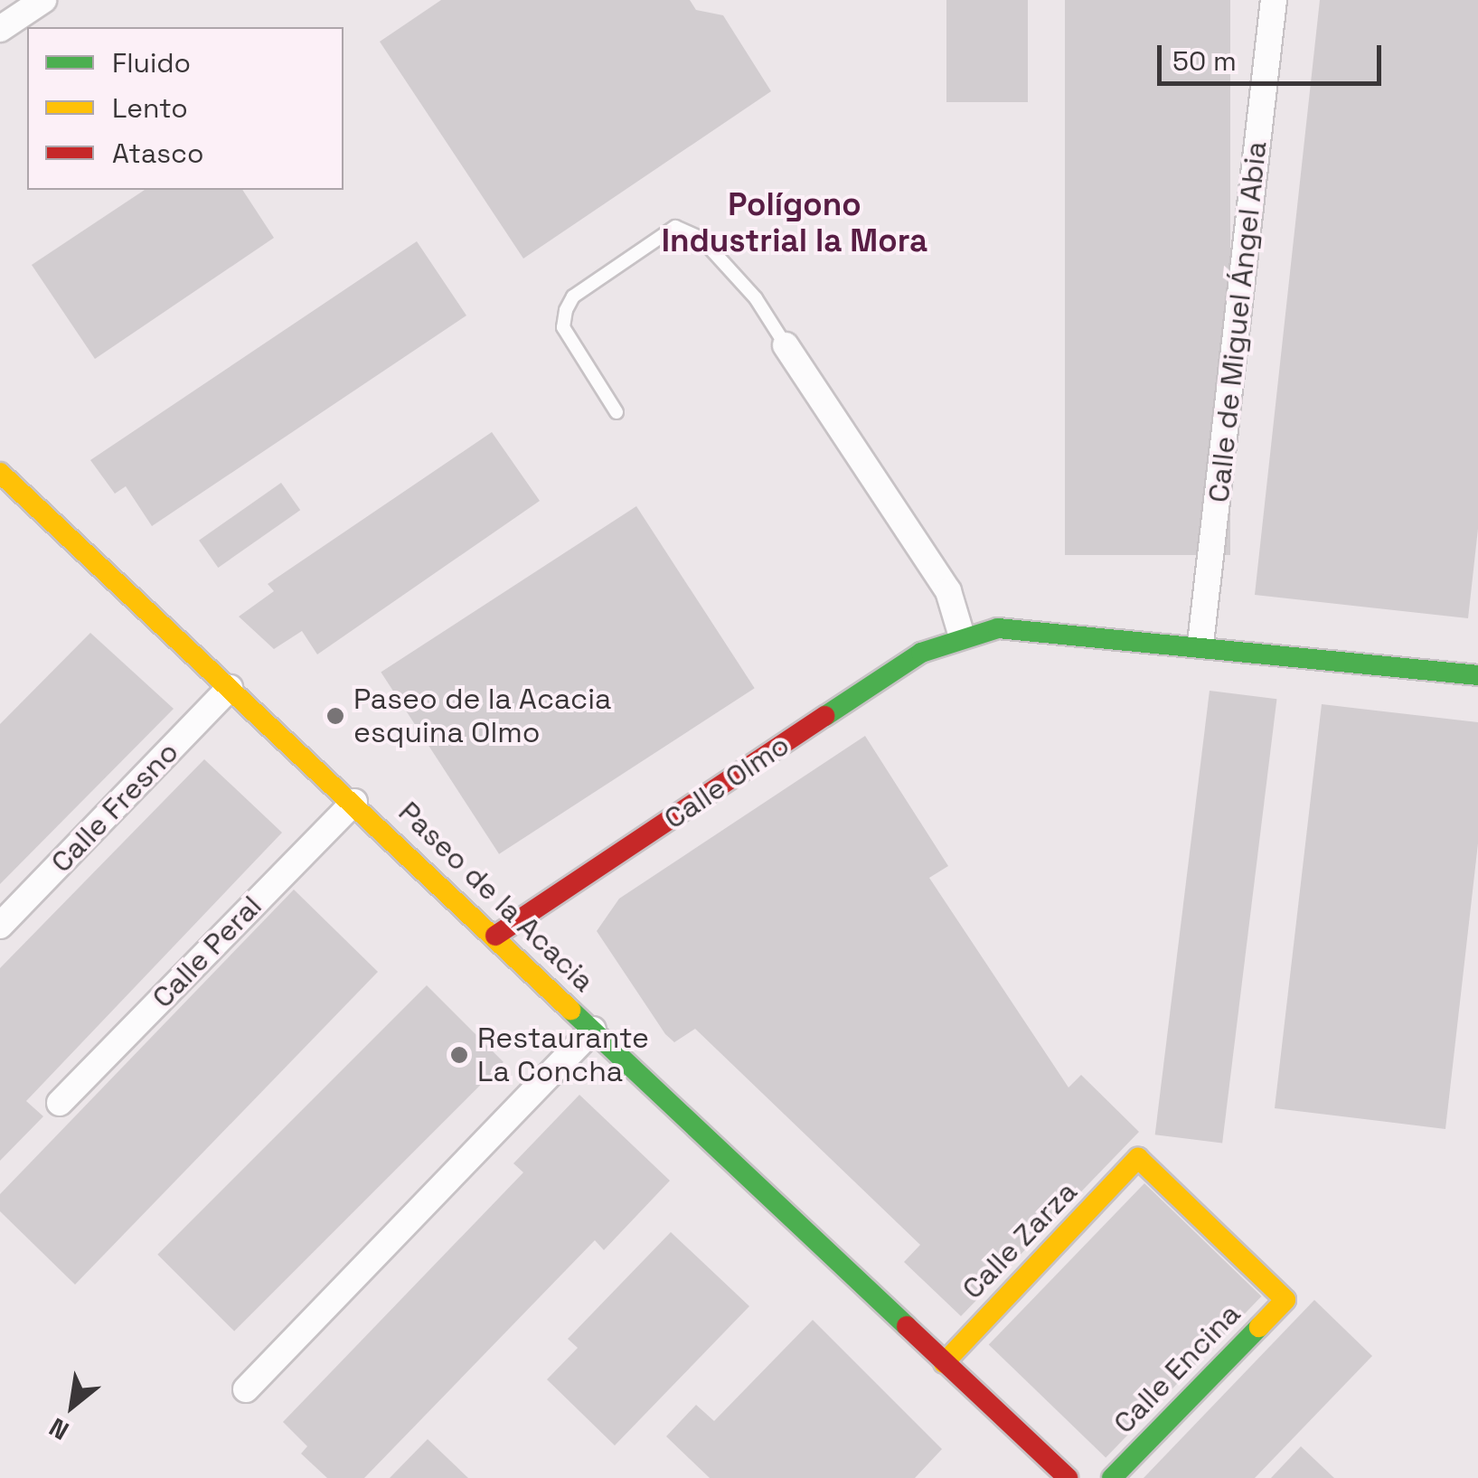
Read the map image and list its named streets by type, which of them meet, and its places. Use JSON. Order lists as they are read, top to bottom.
{
  "streets": {
    "street": [
      "Calle de Miguel Ángel Abia",
      "Calle Olmo",
      "Calle Fresno",
      "Paseo de la Acacia",
      "Calle Peral",
      "Calle Zarza",
      "Calle Encina"
    ]
  },
  "crossings": [
    ["Calle de Miguel Ángel Abia", "Calle Olmo"],
    ["Calle Olmo", "Paseo de la Acacia"],
    ["Calle Fresno", "Paseo de la Acacia"],
    ["Paseo de la Acacia", "Calle Peral"],
    ["Paseo de la Acacia", "Calle Zarza"],
    ["Calle Zarza", "Calle Encina"]
  ],
  "districts": ["Polígono Industrial la Mora"],
  "places": ["Paseo de la Acacia esquina Olmo", "Restaurante La Concha"],
  "legend": ["Fluido", "Lento", "Atasco"],
  "scale_bar": "50 m",
  "north": "bottom left"
}
